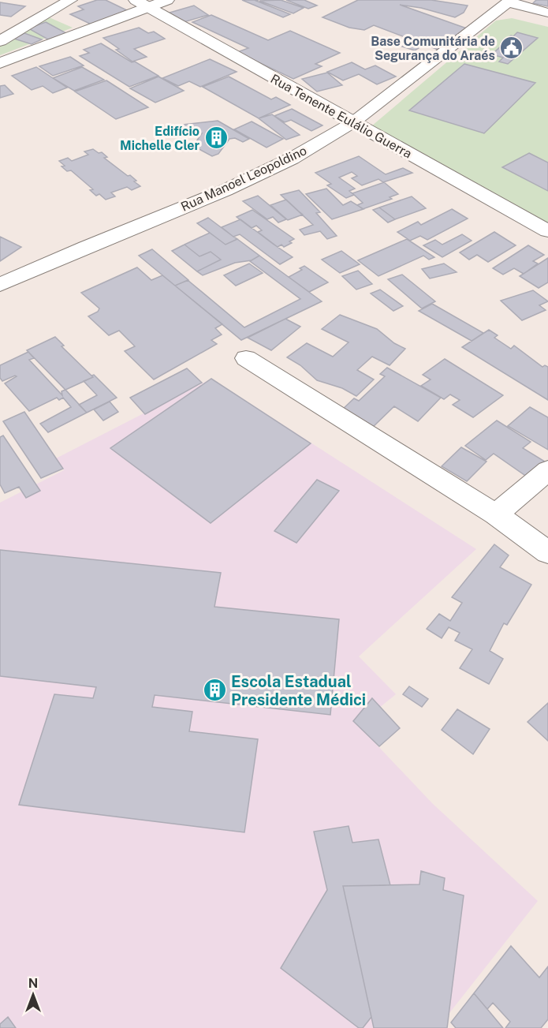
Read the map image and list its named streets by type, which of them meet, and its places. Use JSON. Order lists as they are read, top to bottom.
{
  "streets": {
    "street": ["Rua Tenente Eulálio Guerra", "Rua Manoel Leopoldino"]
  },
  "crossings": [
    ["Rua Tenente Eulálio Guerra", "Rua Manoel Leopoldino"]
  ],
  "places": {
    "public building": ["Base Comunitária de Segurança do Araés"],
    "building": ["Edifício Michelle Cler", "Escola Estadual Presidente Médici"]
  },
  "north": "top"
}
